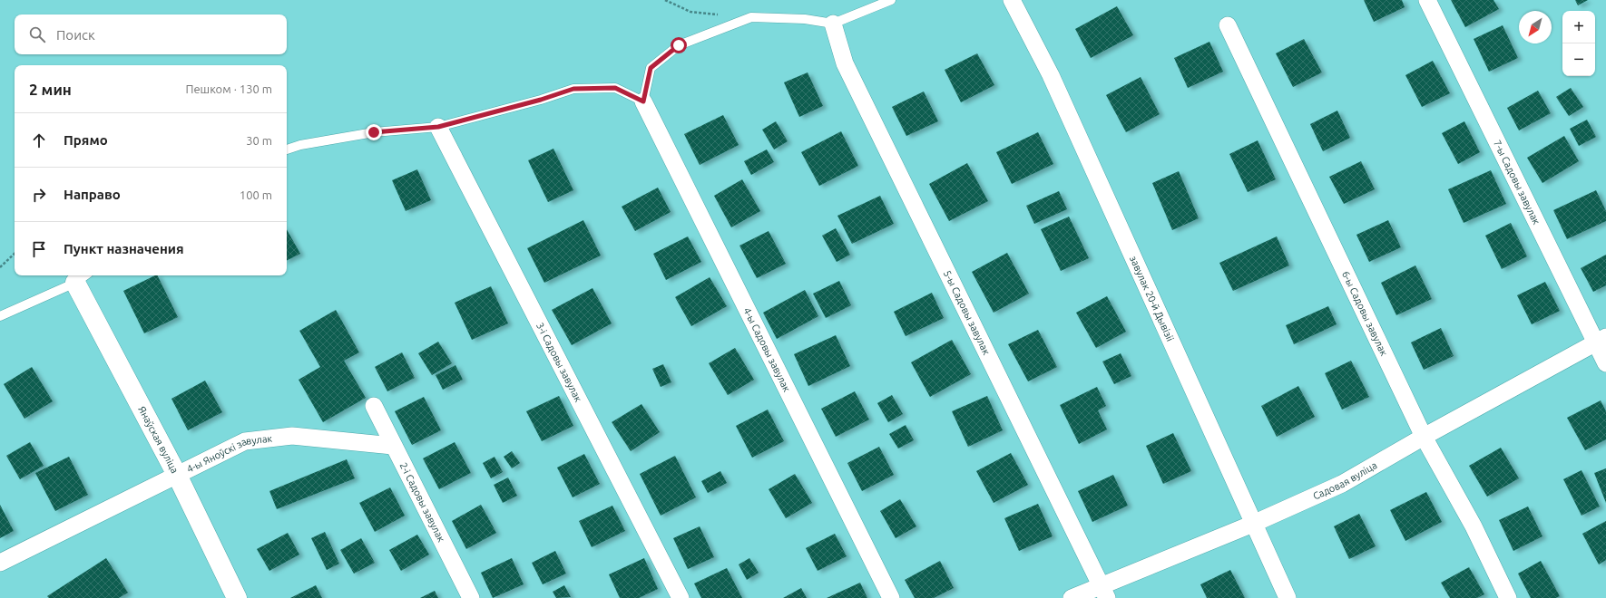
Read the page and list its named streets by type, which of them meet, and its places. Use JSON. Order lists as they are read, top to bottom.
{
  "streets": {
    "street": [
      "7-ы Садовы завулак",
      "завулак 20-й Дывізіі",
      "5-ы Садовы завулак",
      "6-ы Садовы завулак",
      "4-ы Садовы завулак",
      "3-і Садовы завулак",
      "Янаўская вуліца",
      "4-ы Яноўскі завулак",
      "Садовая вуліца",
      "2-і Садовы завулак"
    ]
  },
  "crossings": [
    ["7-ы Садовы завулак", "Садовая вуліца"],
    ["завулак 20-й Дывізіі", "Садовая вуліца"],
    ["5-ы Садовы завулак", "Садовая вуліца"],
    ["6-ы Садовы завулак", "Садовая вуліца"],
    ["Янаўская вуліца", "4-ы Яноўскі завулак"],
    ["4-ы Яноўскі завулак", "2-і Садовы завулак"]
  ],
  "north": "bottom left",
  "page": {
    "map_buttons": ["+", "−"],
    "search": "Поиск",
    "heading": ["2 мин", "Пешком · 130 m"],
    "list": [
      ["Прямо", "30 m"],
      ["Направо", "100 m"],
      "Пункт назначения"
    ]
  }
}
